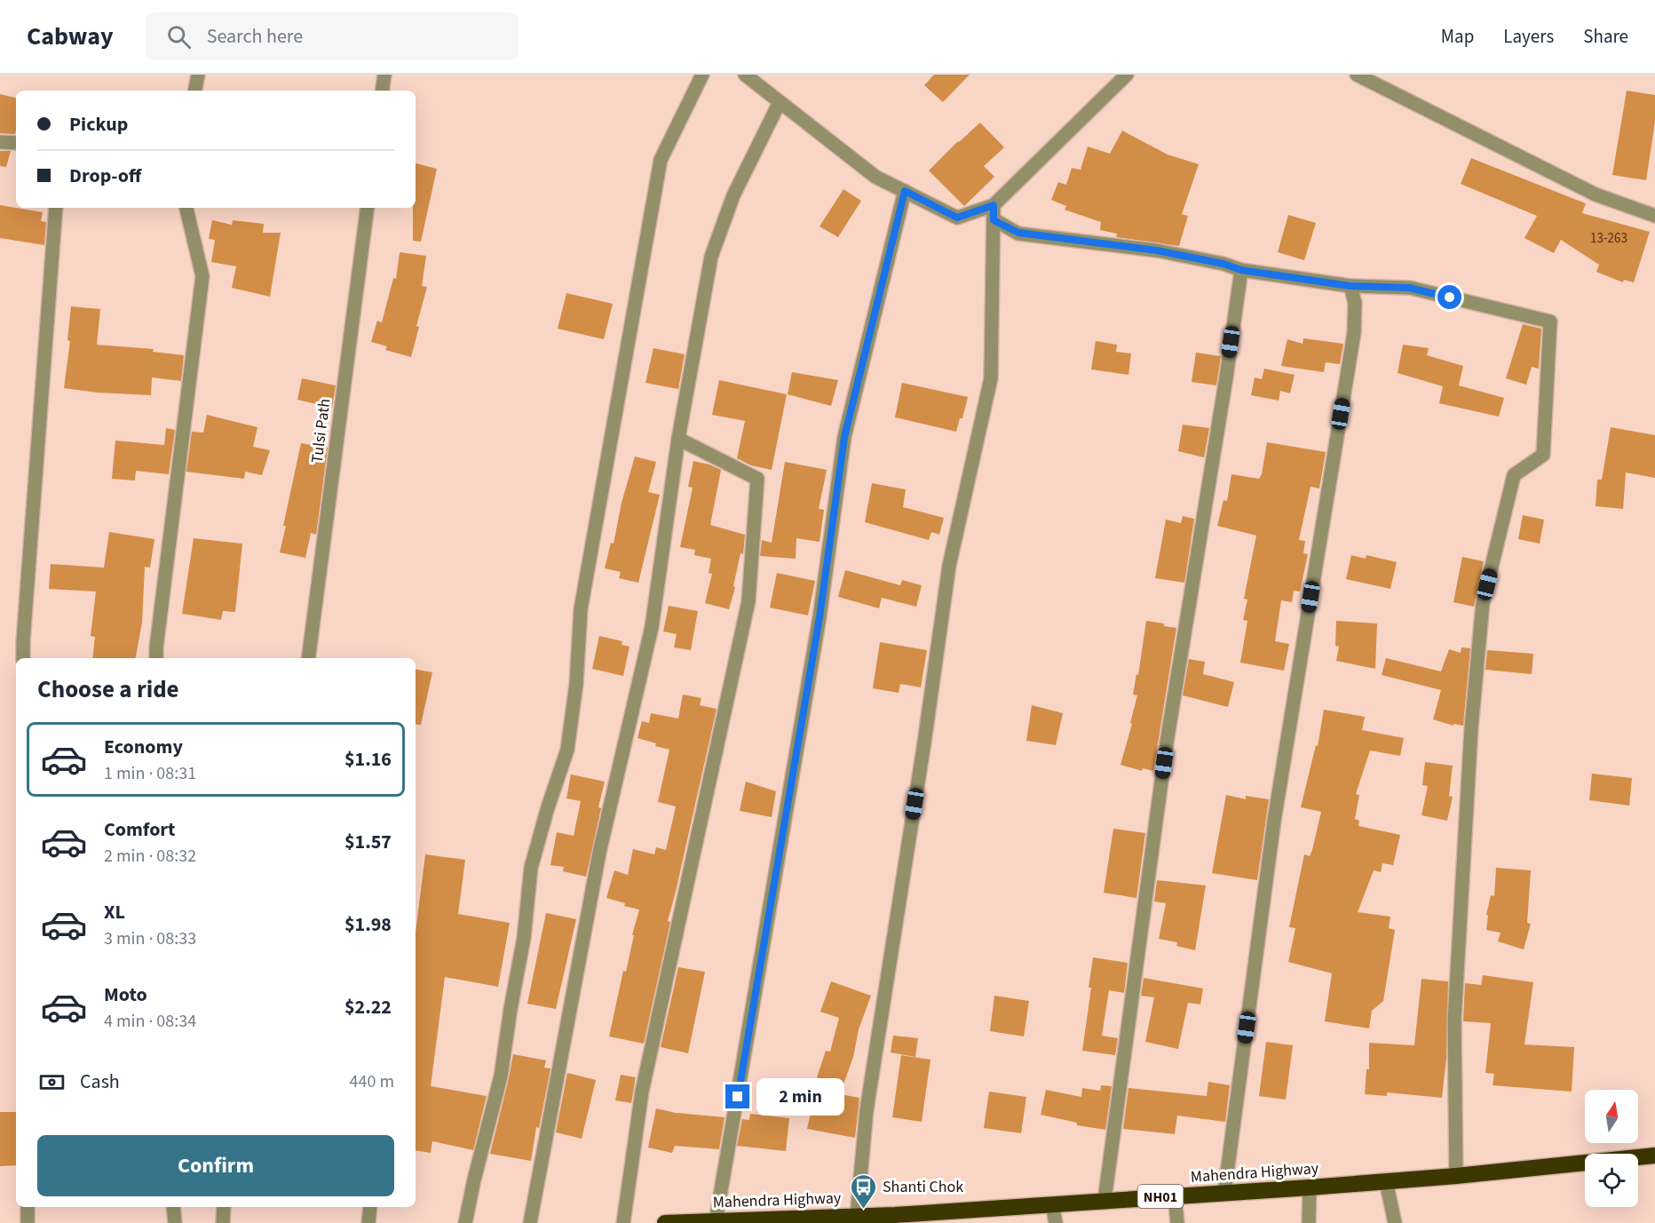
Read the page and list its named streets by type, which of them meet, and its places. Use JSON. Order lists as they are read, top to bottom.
{
  "streets": {
    "highway": ["Mahendra Highway", "NH01"],
    "street": ["Tulsi Path"]
  },
  "places": {
    "bus stop": ["Shanti Chok"]
  },
  "house_numbers": ["13-263"],
  "north": "top",
  "page": {
    "header": "Cabway",
    "search": "Search here",
    "nav": ["Map", "Layers", "Share"],
    "banner": ["Pickup", "Drop-off"],
    "heading": "Choose a ride",
    "list": [
      {
        "name": "Economy",
        "note": "1 min · 08:31",
        "value": "$1.16"
      },
      {
        "name": "Comfort",
        "note": "2 min · 08:32",
        "value": "$1.57"
      },
      {
        "name": "XL",
        "note": "3 min · 08:33",
        "value": "$1.98"
      },
      {
        "name": "Moto",
        "note": "4 min · 08:34",
        "value": "$2.22"
      }
    ],
    "pay": ["Cash", "440 m"],
    "bubble": "2 min",
    "buttons": "Confirm"
  }
}
